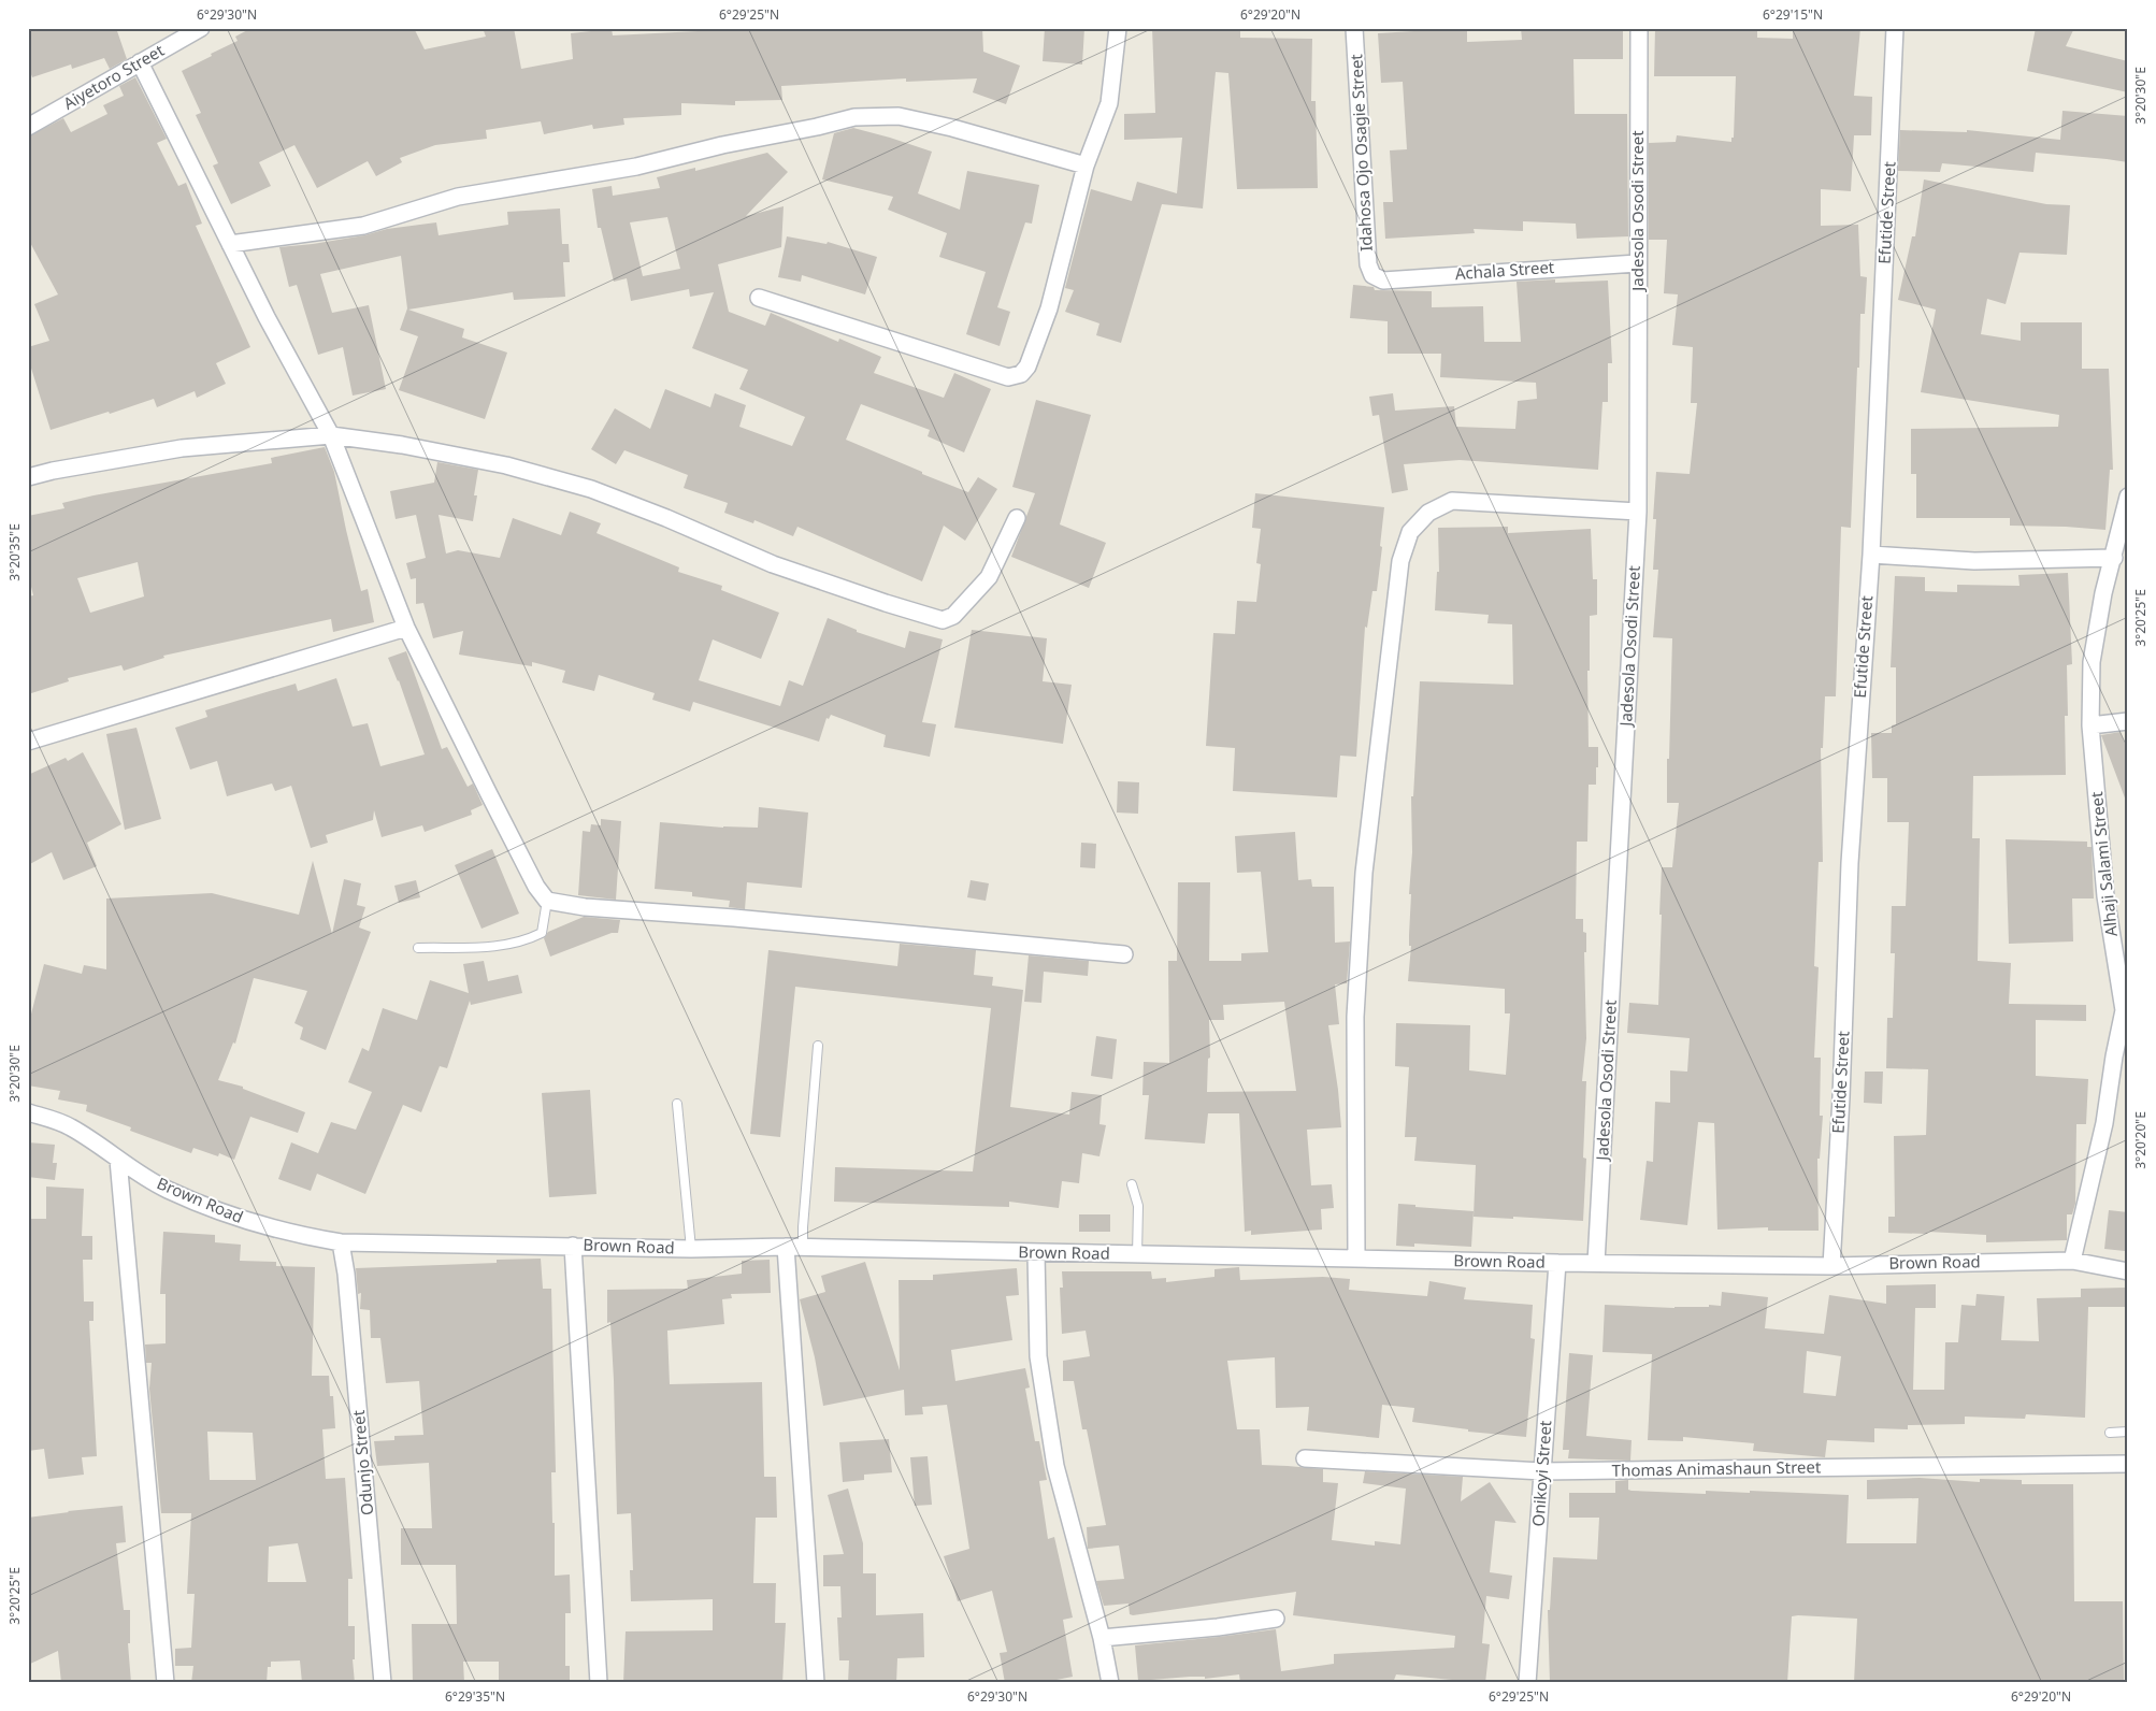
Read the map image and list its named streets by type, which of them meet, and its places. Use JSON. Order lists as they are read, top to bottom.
{
  "streets": {
    "street": [
      "Aiyetoro Street",
      "Idahosa Ojo Osagie Street",
      "Jadesola Osodi Street",
      "Efutide Street",
      "Achala Street",
      "Alhaji Salami Street",
      "Brown Road",
      "Odunjo Street",
      "Thomas Animashaun Street",
      "Onikoyi Street"
    ]
  },
  "crossings": [
    ["Idahosa Ojo Osagie Street", "Achala Street"],
    ["Jadesola Osodi Street", "Achala Street"],
    ["Jadesola Osodi Street", "Brown Road"],
    ["Efutide Street", "Brown Road"],
    ["Alhaji Salami Street", "Brown Road"],
    ["Brown Road", "Odunjo Street"],
    ["Brown Road", "Onikoyi Street"],
    ["Thomas Animashaun Street", "Onikoyi Street"]
  ],
  "coordinates": [
    "6°29'30\"N",
    "6°29'25\"N",
    "6°29'20\"N",
    "6°29'15\"N",
    "3°20'30\"E",
    "3°20'35\"E",
    "3°20'25\"E",
    "3°20'20\"E",
    "6°29'35\"N"
  ]
}
